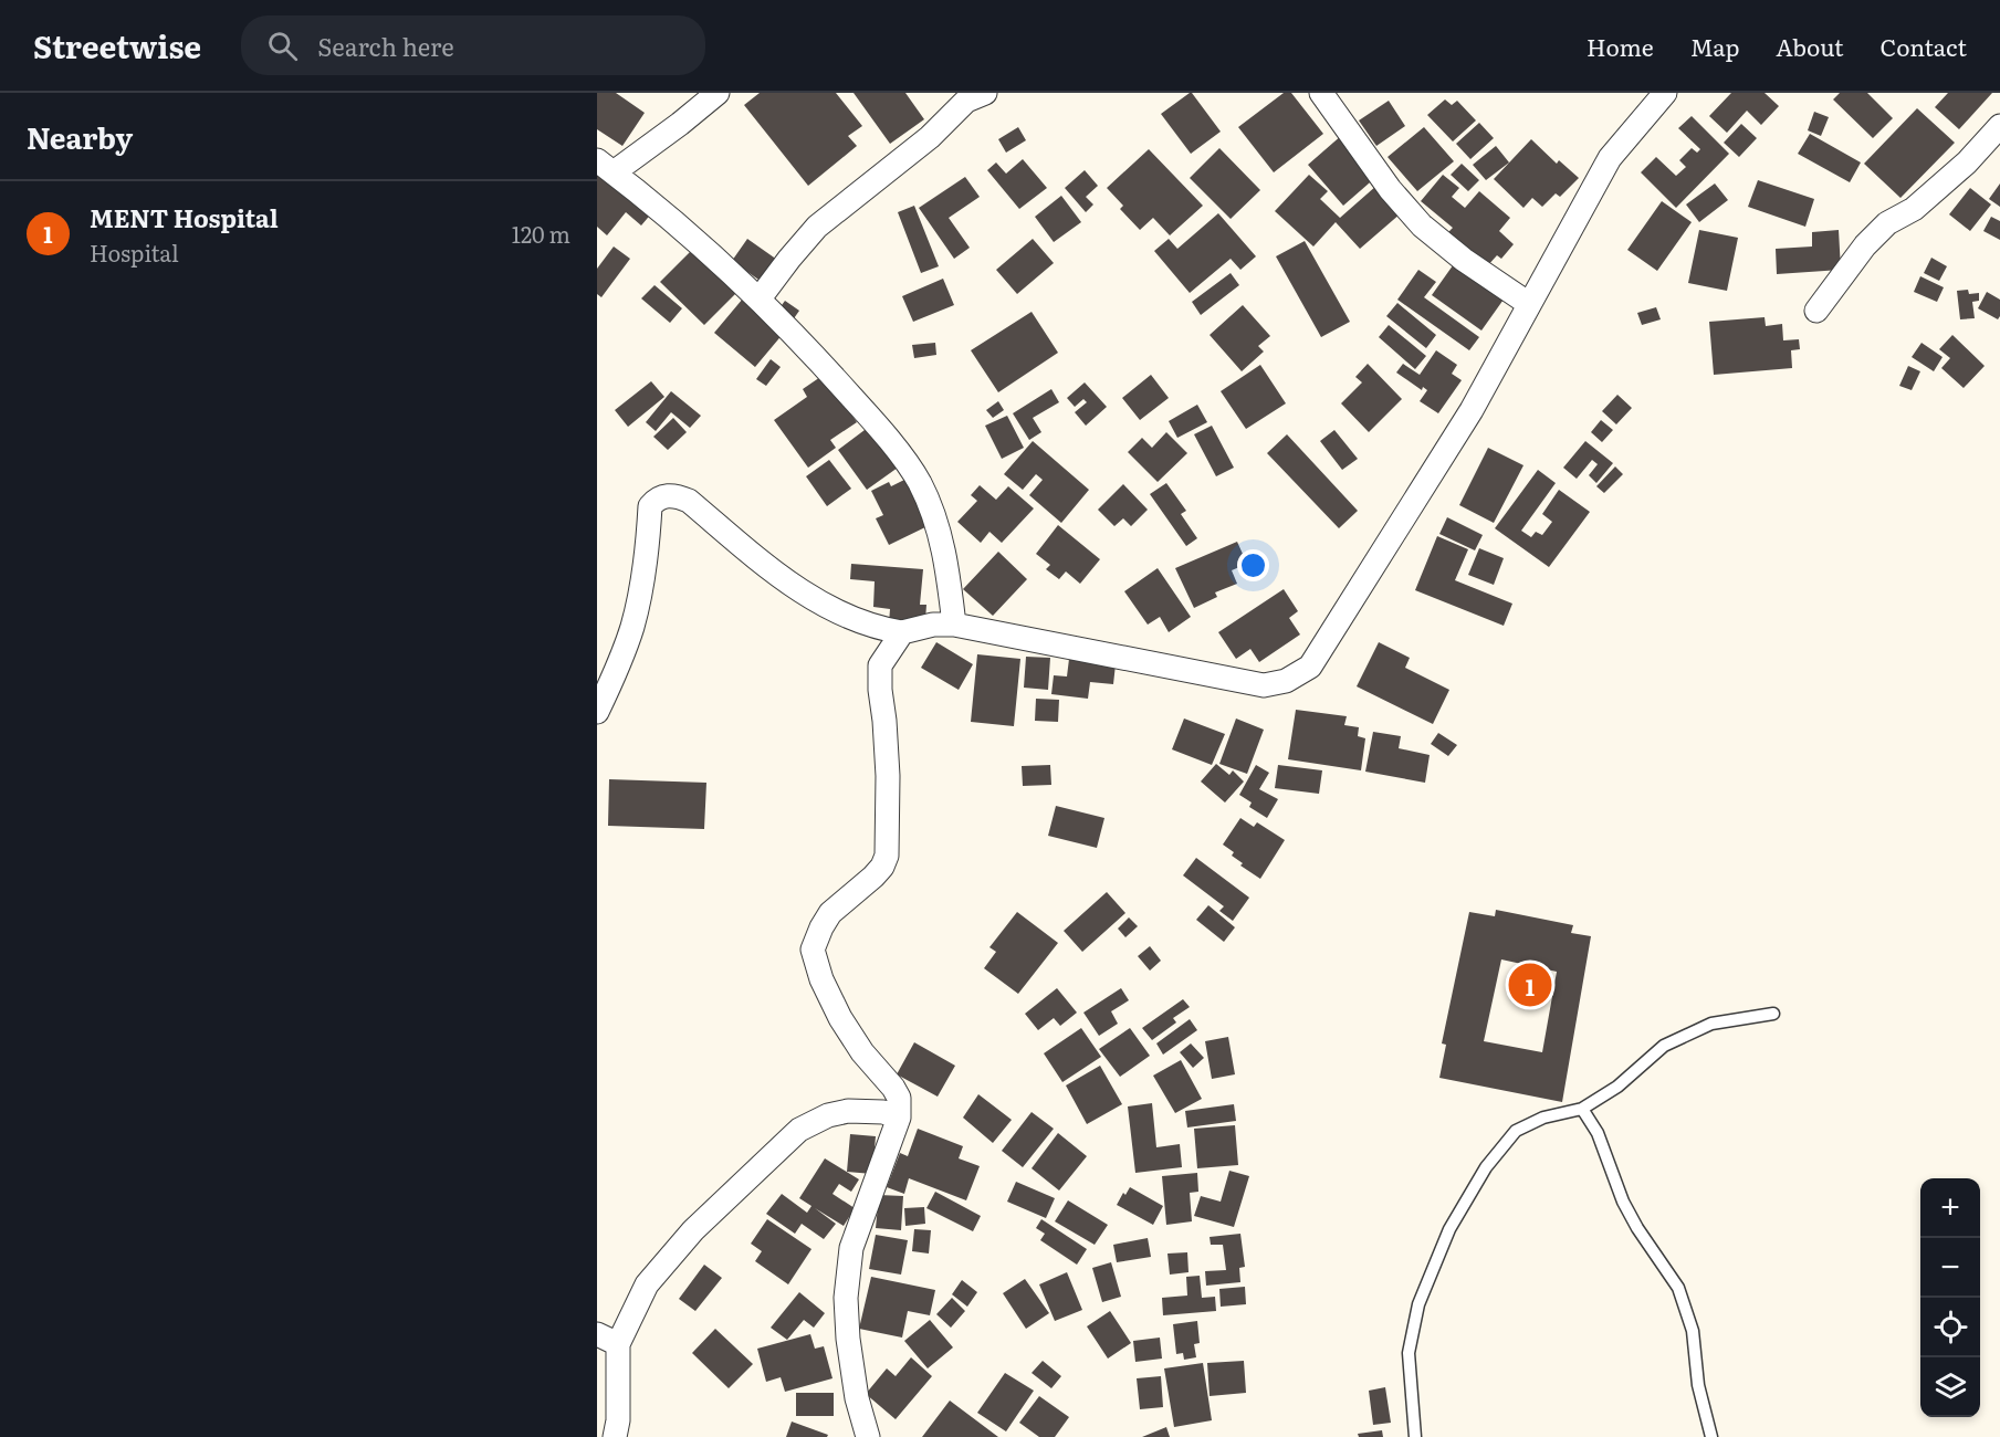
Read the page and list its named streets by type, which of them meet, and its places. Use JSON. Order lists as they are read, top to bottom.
{
  "page": {
    "header": "Streetwise",
    "search": "Search here",
    "nav": [
      "Home",
      "Map",
      "About",
      "Contact"
    ],
    "heading": "Nearby",
    "list": [
      {
        "mark": "1",
        "name": "MENT Hospital",
        "note": "Hospital",
        "value": "120 m"
      }
    ],
    "pins": "1",
    "map_buttons": ["+", "−"]
  }
}
